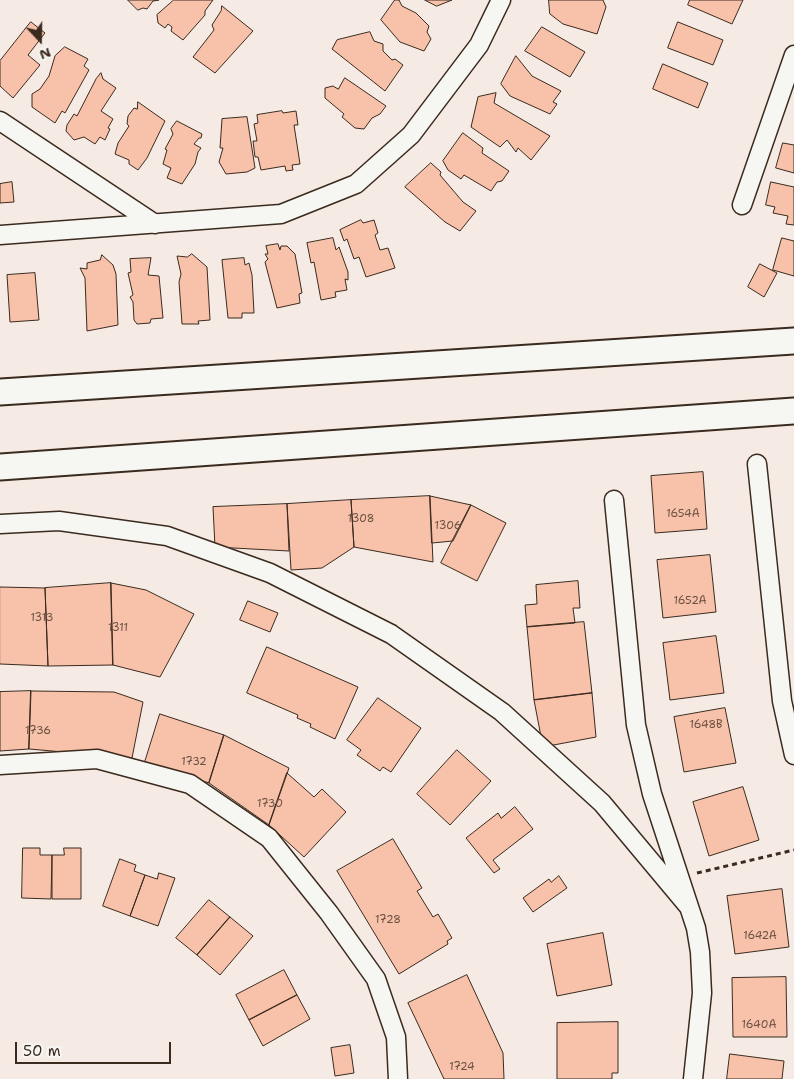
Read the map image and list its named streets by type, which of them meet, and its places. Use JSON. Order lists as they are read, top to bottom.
{
  "house_numbers": [
    "1654A",
    "1308",
    "1306",
    "1652A",
    "1313",
    "1311",
    "1648B",
    "1736",
    "1732",
    "1730",
    "1728",
    "1642A",
    "1640A",
    "1724"
  ],
  "scale_bar": "50 m",
  "north": "bottom"
}
